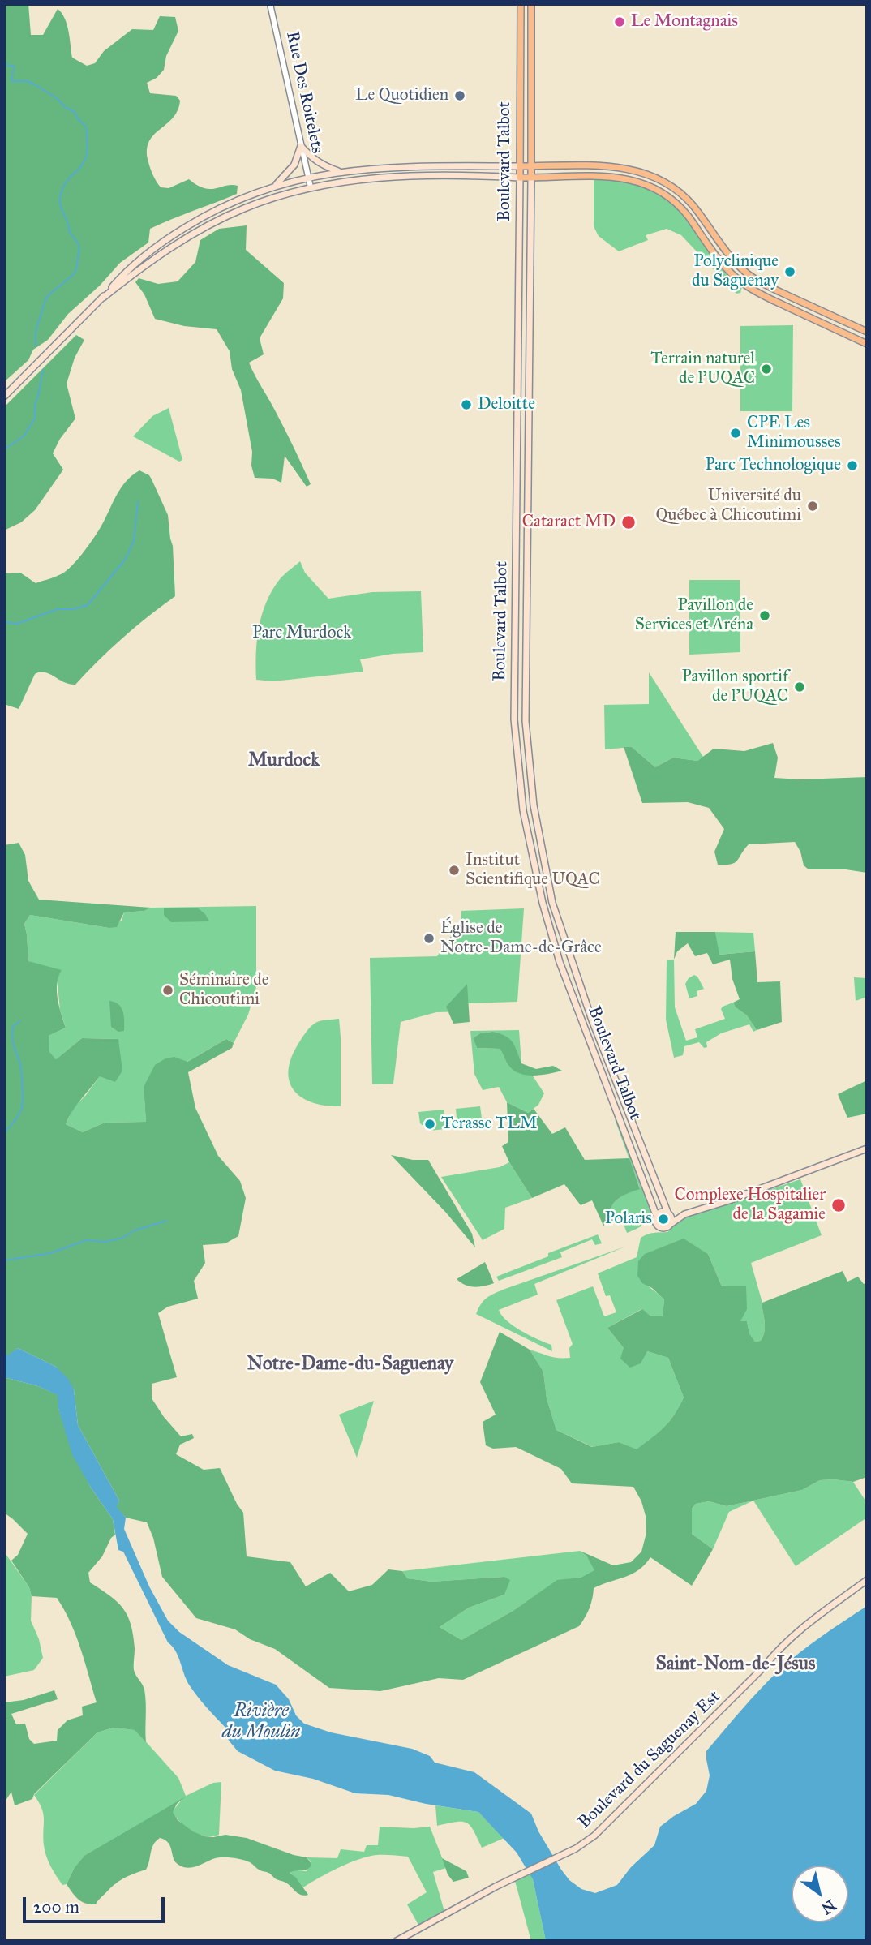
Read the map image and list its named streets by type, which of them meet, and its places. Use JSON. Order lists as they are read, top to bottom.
{
  "streets": {
    "main road": ["Boulevard Talbot", "Boulevard du Saguenay Est"],
    "street": ["Rue Des Roitelets"]
  },
  "districts": ["Murdock", "Notre-Dame-du-Saguenay", "Saint-Nom-de-Jésus"],
  "water": ["Rivière du Moulin"],
  "parks": ["Parc Murdock"],
  "places": [
    "Le Montagnais",
    "Le Quotidien",
    "Polyclinique du Saguenay",
    "Terrain naturel de l'UQAC",
    "Deloitte",
    "CPE Les Minimousses",
    "Parc Technologique",
    "Université du Québec à Chicoutimi",
    "Cataract MD",
    "Pavillon de Services et Aréna",
    "Pavillon sportif de l'UQAC",
    "Institut Scientifique UQAC",
    "Église de Notre-Dame-de-Grâce",
    "Séminaire de Chicoutimi",
    "Terasse TLM",
    "Complexe Hospitalier de la Sagamie",
    "Polaris"
  ],
  "scale_bar": "200 m",
  "north": "bottom right"
}
